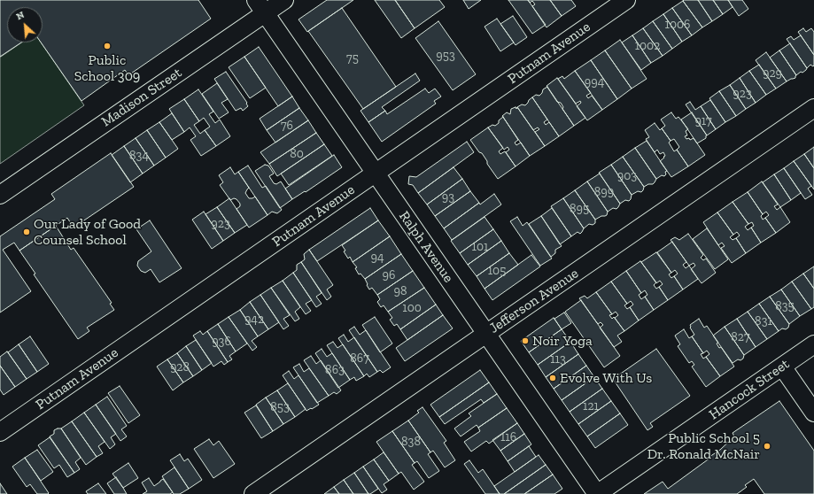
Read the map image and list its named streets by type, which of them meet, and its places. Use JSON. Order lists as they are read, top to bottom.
{
  "streets": {
    "street": [
      "Putnam Avenue",
      "Madison Street",
      "Ralph Avenue",
      "Jefferson Avenue",
      "Hancock Street"
    ]
  },
  "crossings": [
    ["Putnam Avenue", "Ralph Avenue"],
    ["Madison Street", "Ralph Avenue"],
    ["Ralph Avenue", "Jefferson Avenue"],
    ["Ralph Avenue", "Hancock Street"]
  ],
  "places": [
    "Public School 309",
    "Our Lady of Good Counsel School",
    "Noir Yoga",
    "Evolve With Us",
    "Public School 5 Dr. Ronald McNair"
  ],
  "house_numbers": [
    "1006",
    "1002",
    "953",
    "75",
    "929",
    "994",
    "923",
    "917",
    "76",
    "80",
    "834",
    "903",
    "899",
    "93",
    "895",
    "923",
    "101",
    "94",
    "105",
    "96",
    "98",
    "835",
    "100",
    "942",
    "831",
    "827",
    "936",
    "867",
    "113",
    "928",
    "863",
    "121",
    "853",
    "116",
    "838"
  ],
  "north": "top left"
}
